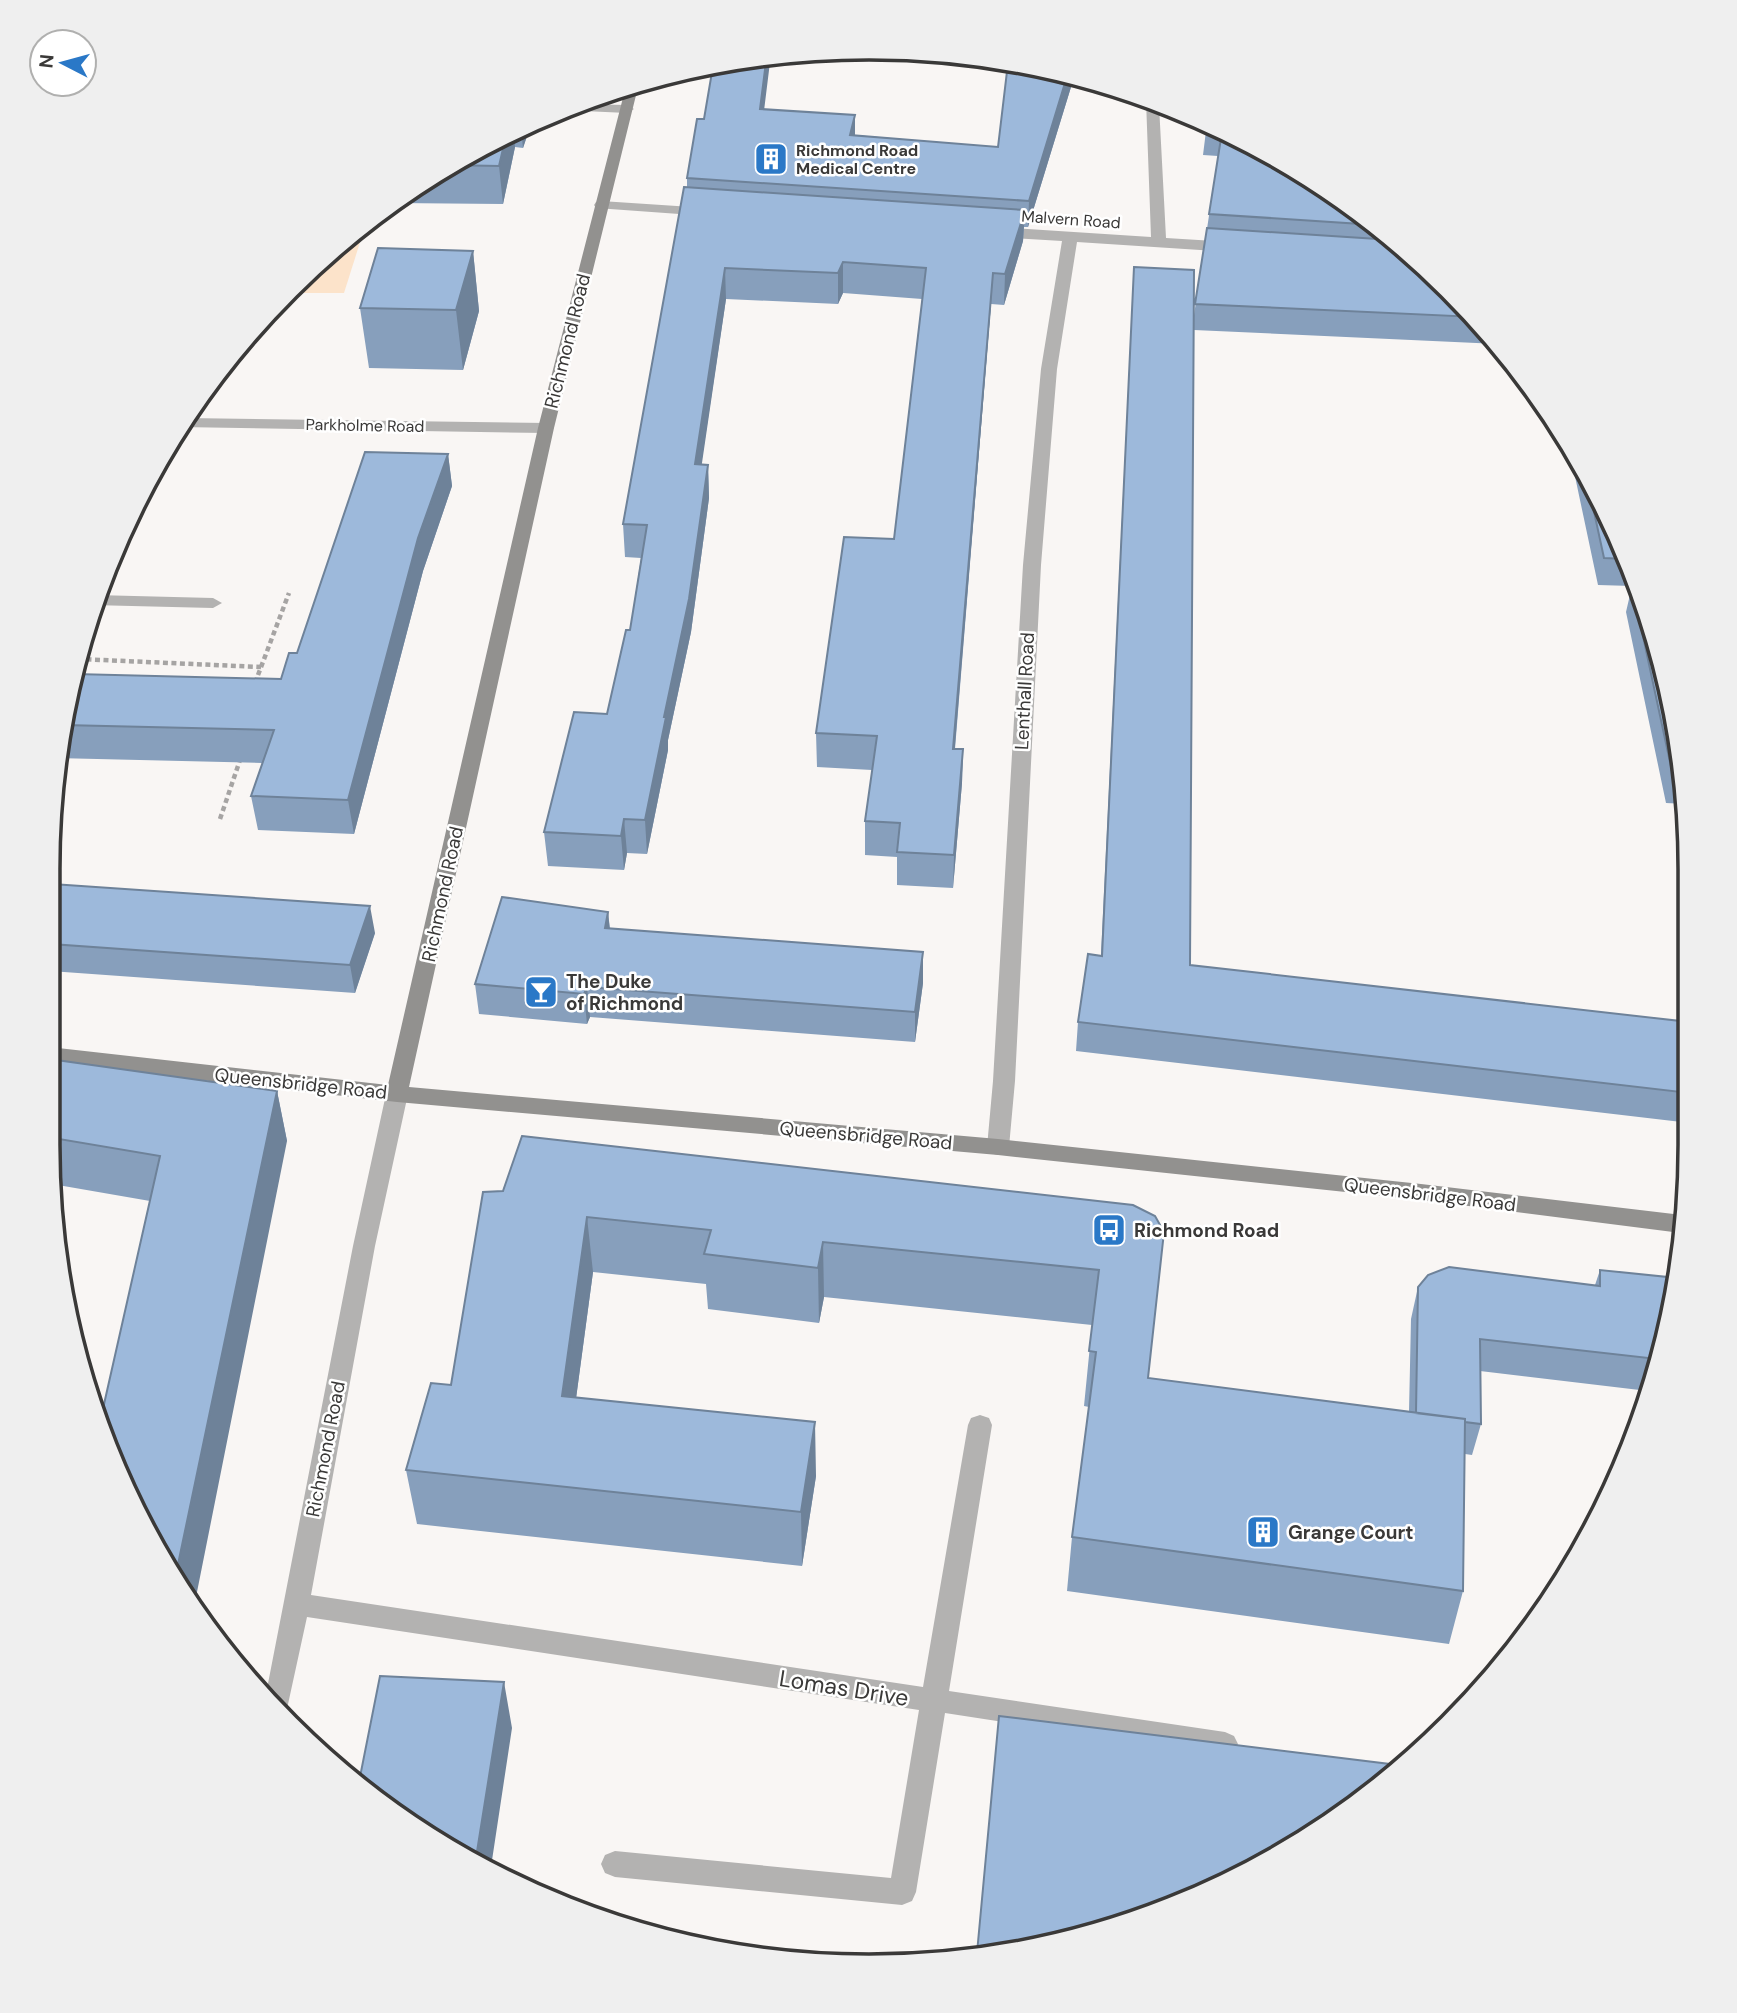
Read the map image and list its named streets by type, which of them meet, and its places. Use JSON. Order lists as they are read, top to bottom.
{
  "streets": {
    "street": [
      "Malvern Road",
      "Richmond Road",
      "Parkholme Road",
      "Lenthall Road",
      "Queensbridge Road",
      "Lomas Drive"
    ]
  },
  "crossings": [
    ["Malvern Road", "Lenthall Road"],
    ["Richmond Road", "Parkholme Road"],
    ["Richmond Road", "Queensbridge Road"],
    ["Richmond Road", "Lomas Drive"],
    ["Lenthall Road", "Queensbridge Road"]
  ],
  "places": {
    "building": ["Richmond Road Medical Centre", "Grange Court"],
    "bar": ["The Duke of Richmond"],
    "bus stop": ["Richmond Road"]
  },
  "north": "left"
}
